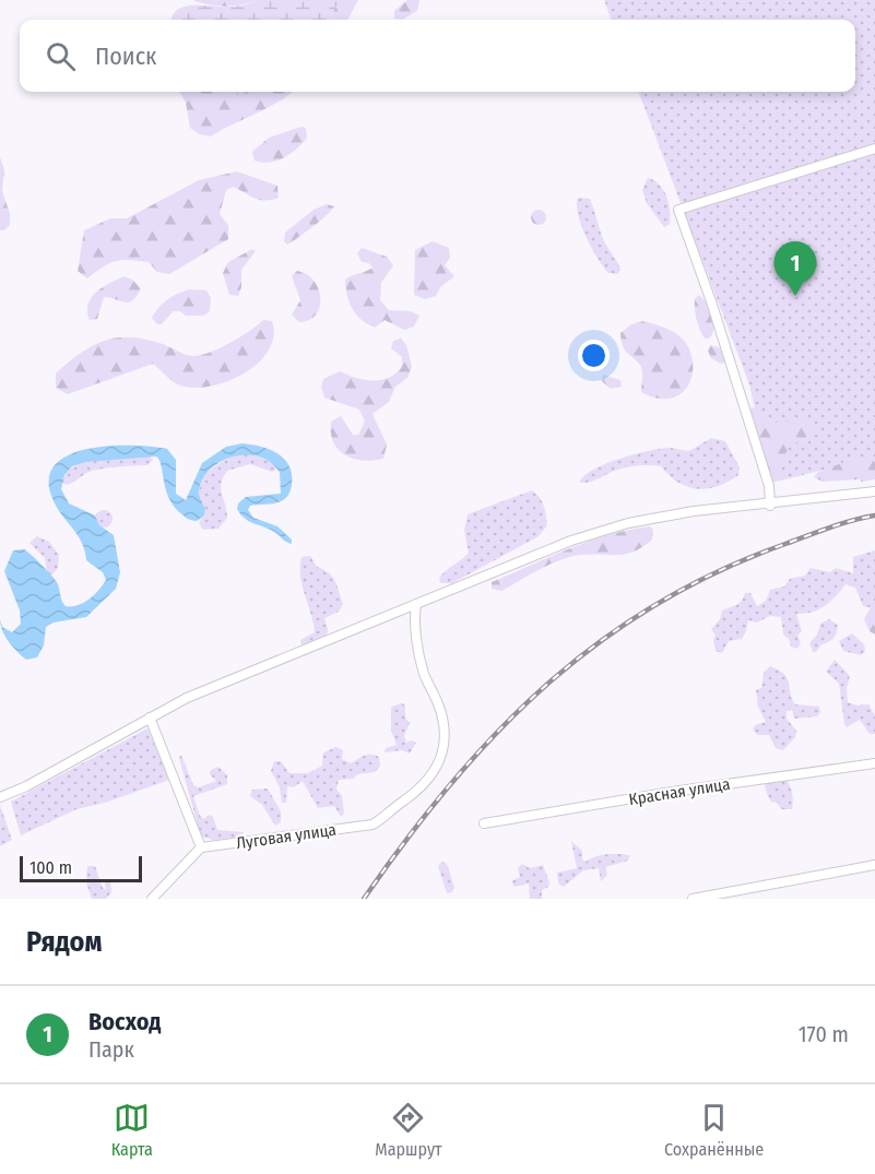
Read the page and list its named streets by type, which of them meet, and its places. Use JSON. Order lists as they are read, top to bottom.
{
  "streets": {
    "street": ["Красная улица", "Луговая улица"]
  },
  "scale_bar": "100 m",
  "page": {
    "search": "Поиск",
    "pins": "1",
    "scale": "100 m",
    "heading": "Рядом",
    "list": [
      {
        "mark": "1",
        "name": "Восход",
        "note": "Парк",
        "value": "170 m"
      }
    ],
    "nav": ["Карта", "Маршрут", "Сохранённые"]
  }
}
